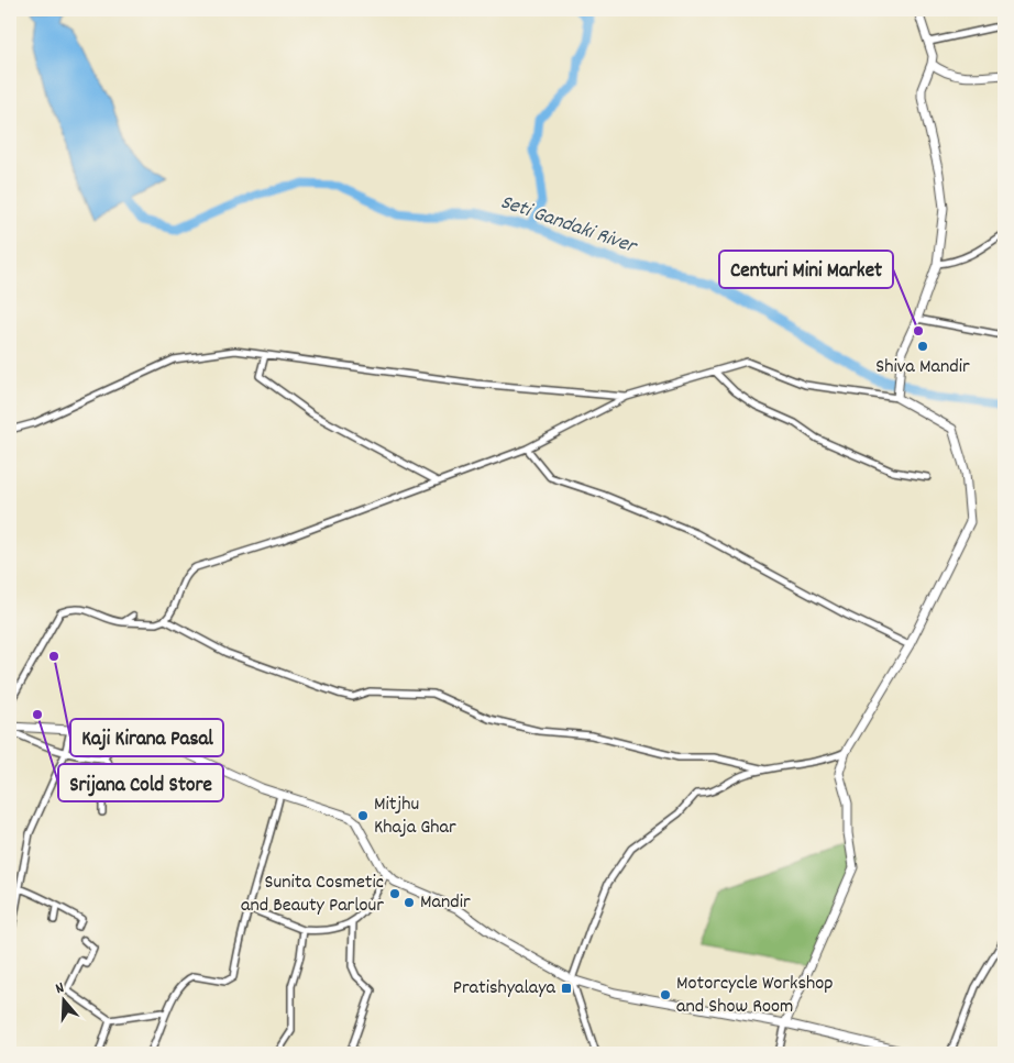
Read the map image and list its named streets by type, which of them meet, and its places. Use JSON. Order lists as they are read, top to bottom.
{
  "water": ["Seti Gandaki River"],
  "places": {
    "other": [
      "Centuri Mini Market",
      "Shiva Mandir",
      "Kaji Kirana Pasal",
      "Srijana Cold Store",
      "Mitjhu Khaja Ghar",
      "Sunita Cosmetic and Beauty Parlour",
      "Mandir",
      "Motorcycle Workshop and Show Room"
    ],
    "transit": ["Pratishyalaya"]
  },
  "north": "top"
}
